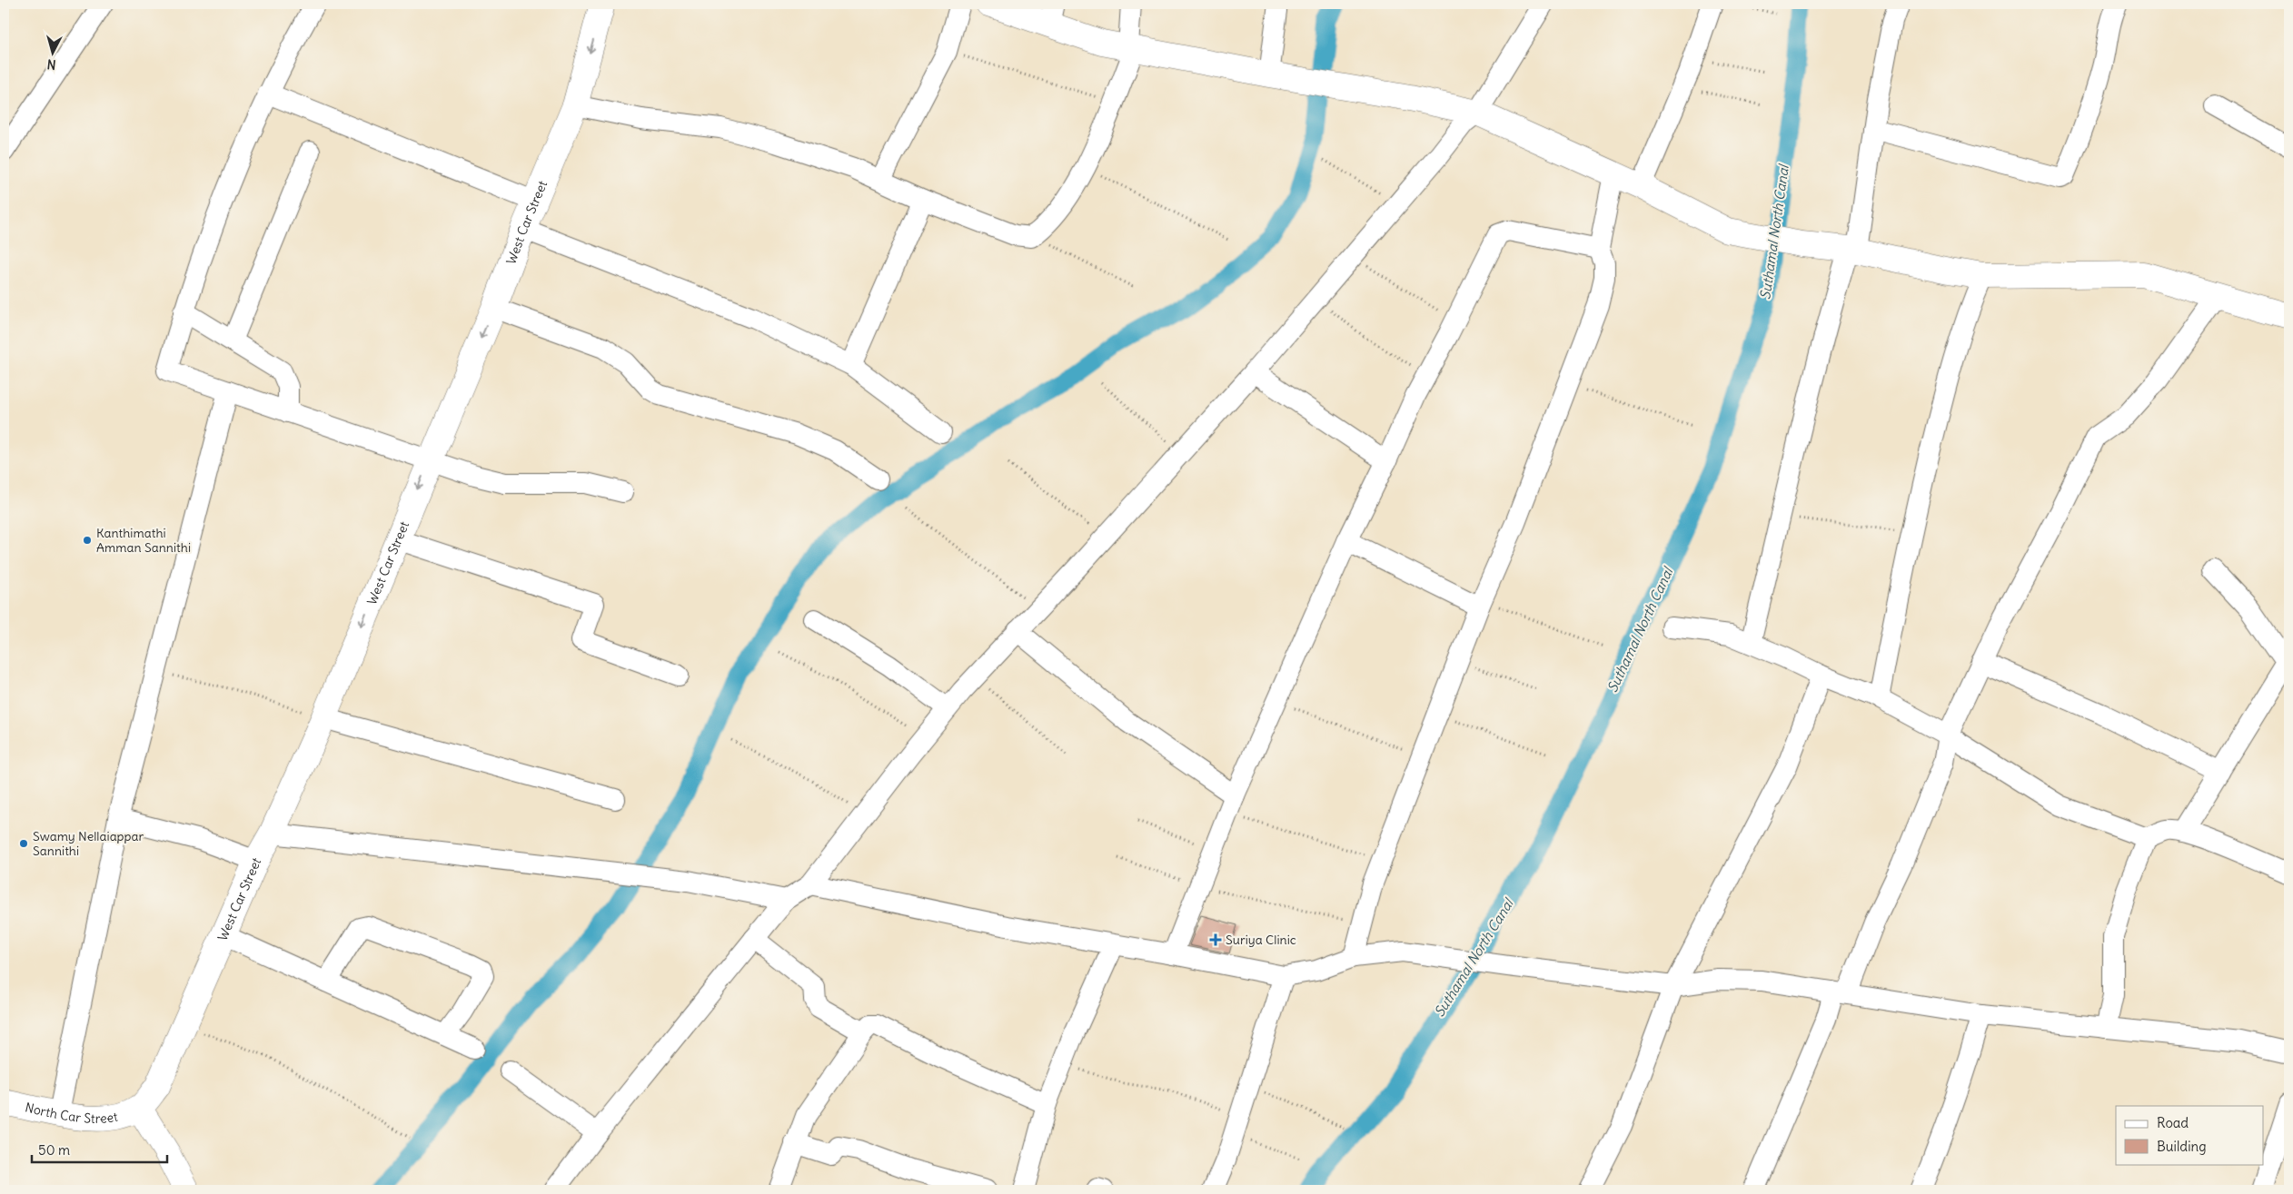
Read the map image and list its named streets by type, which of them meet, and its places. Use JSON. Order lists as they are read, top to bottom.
{
  "streets": {
    "main road": ["West Car Street", "North Car Street"]
  },
  "crossings": [
    ["West Car Street", "North Car Street"]
  ],
  "one_way": ["West Car Street"],
  "water": ["Suthamal North Canal"],
  "places": {
    "other": ["Kanthimathi Amman Sannithi", "Swamy Nellaiappar Sannithi"],
    "health": ["Suriya Clinic"]
  },
  "legend": ["Road", "Building"],
  "scale_bar": "50 m",
  "north": "bottom"
}
